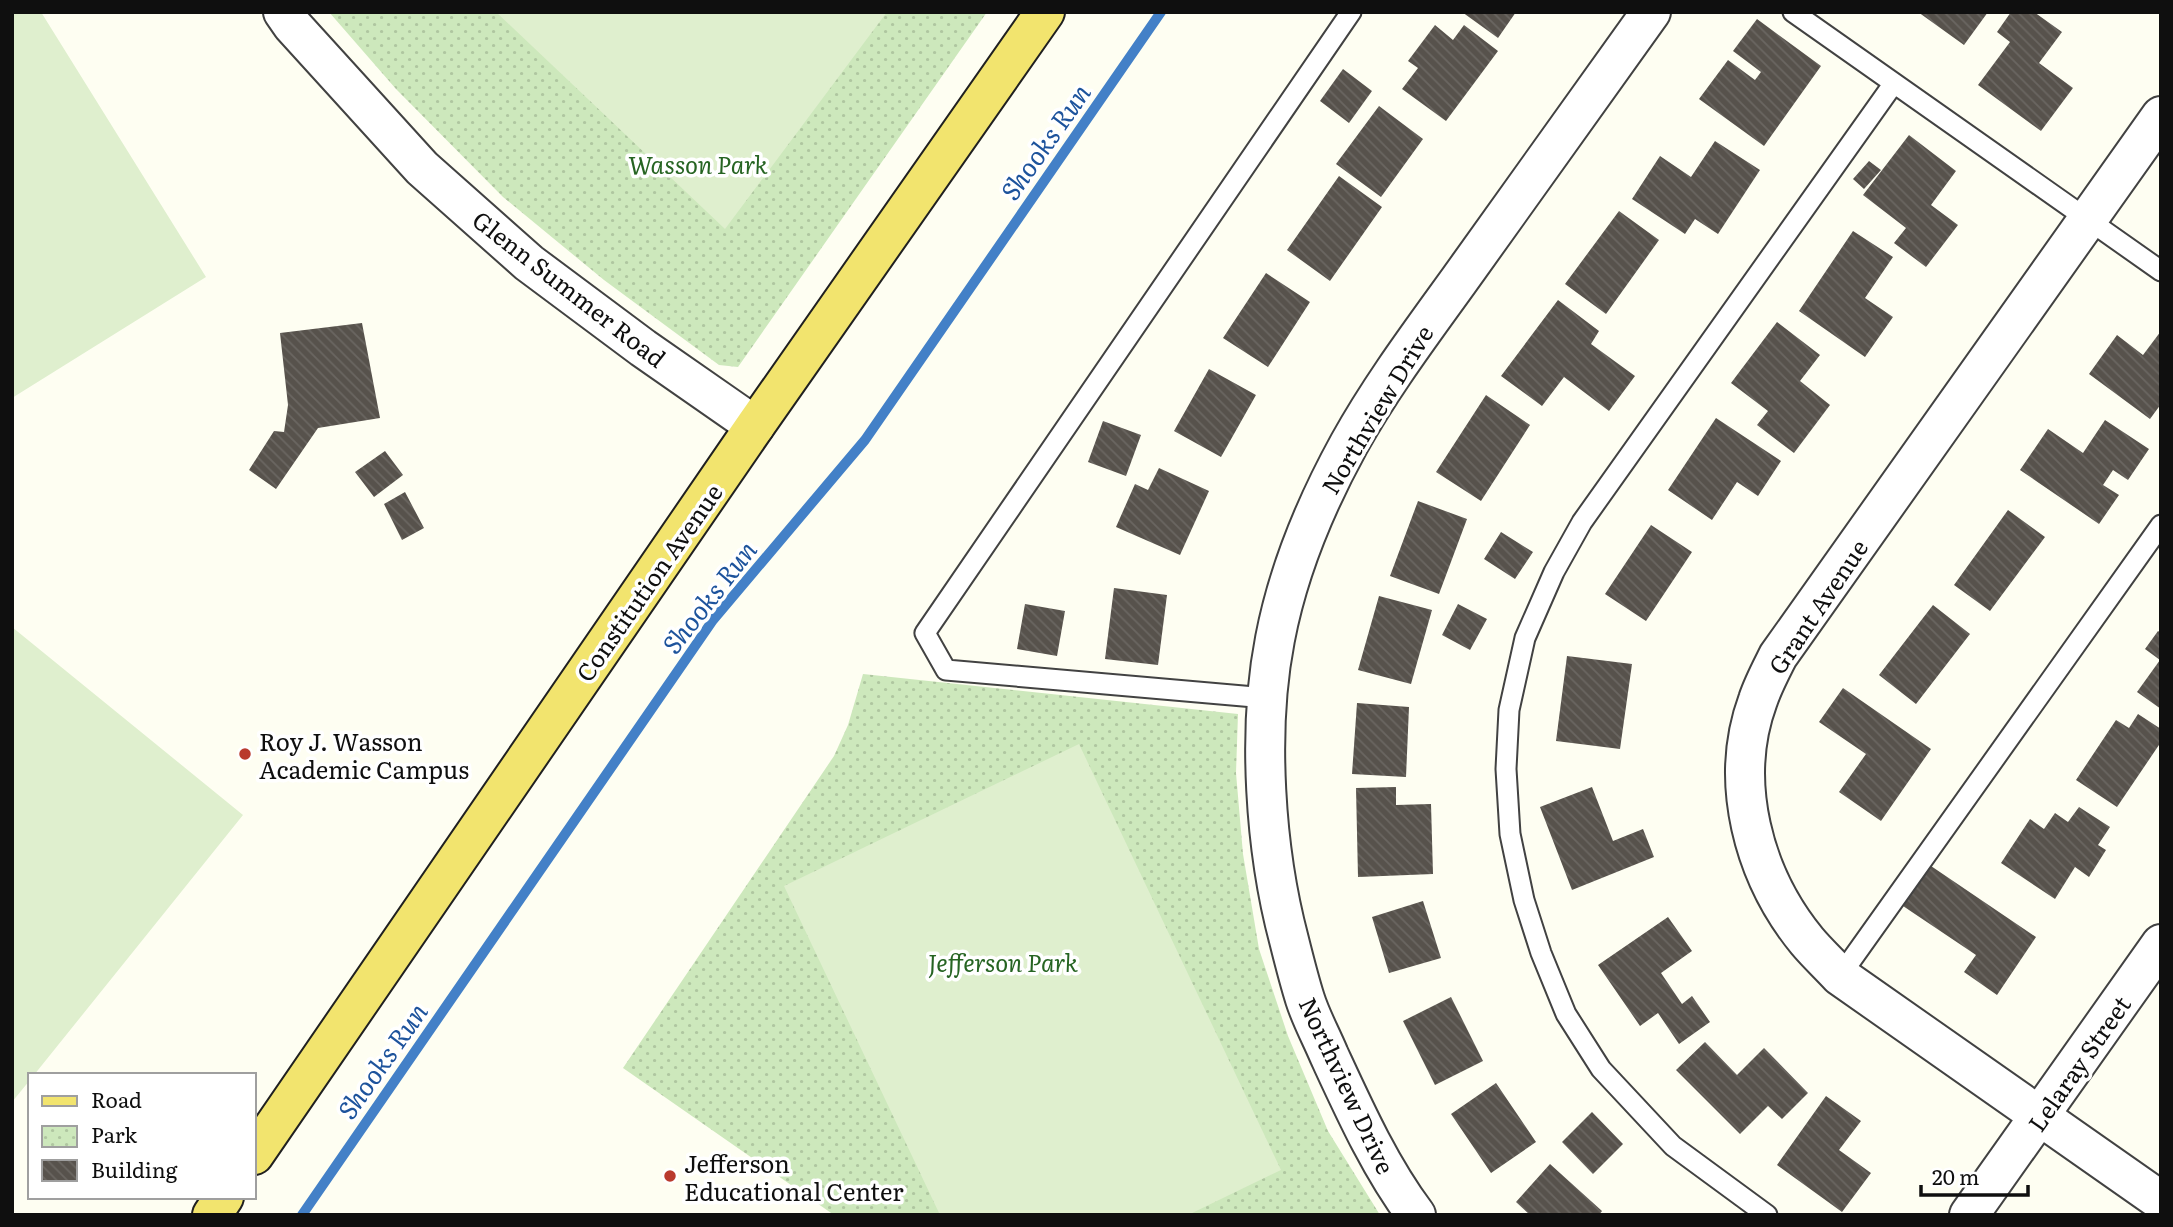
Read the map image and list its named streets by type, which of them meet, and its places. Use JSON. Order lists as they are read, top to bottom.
{
  "streets": {
    "main road": ["Constitution Avenue"],
    "street": [
      "Glenn Summer Road",
      "Northview Drive",
      "Grant Avenue",
      "Lelaray Street"
    ]
  },
  "crossings": [
    ["Glenn Summer Road", "Constitution Avenue"],
    ["Grant Avenue", "Lelaray Street"]
  ],
  "water": ["Shooks Run"],
  "parks": ["Wasson Park", "Jefferson Park"],
  "places": ["Roy J. Wasson Academic Campus", "Jefferson Educational Center"],
  "legend": ["Road", "Park", "Building"],
  "scale_bar": "20 m"
}
